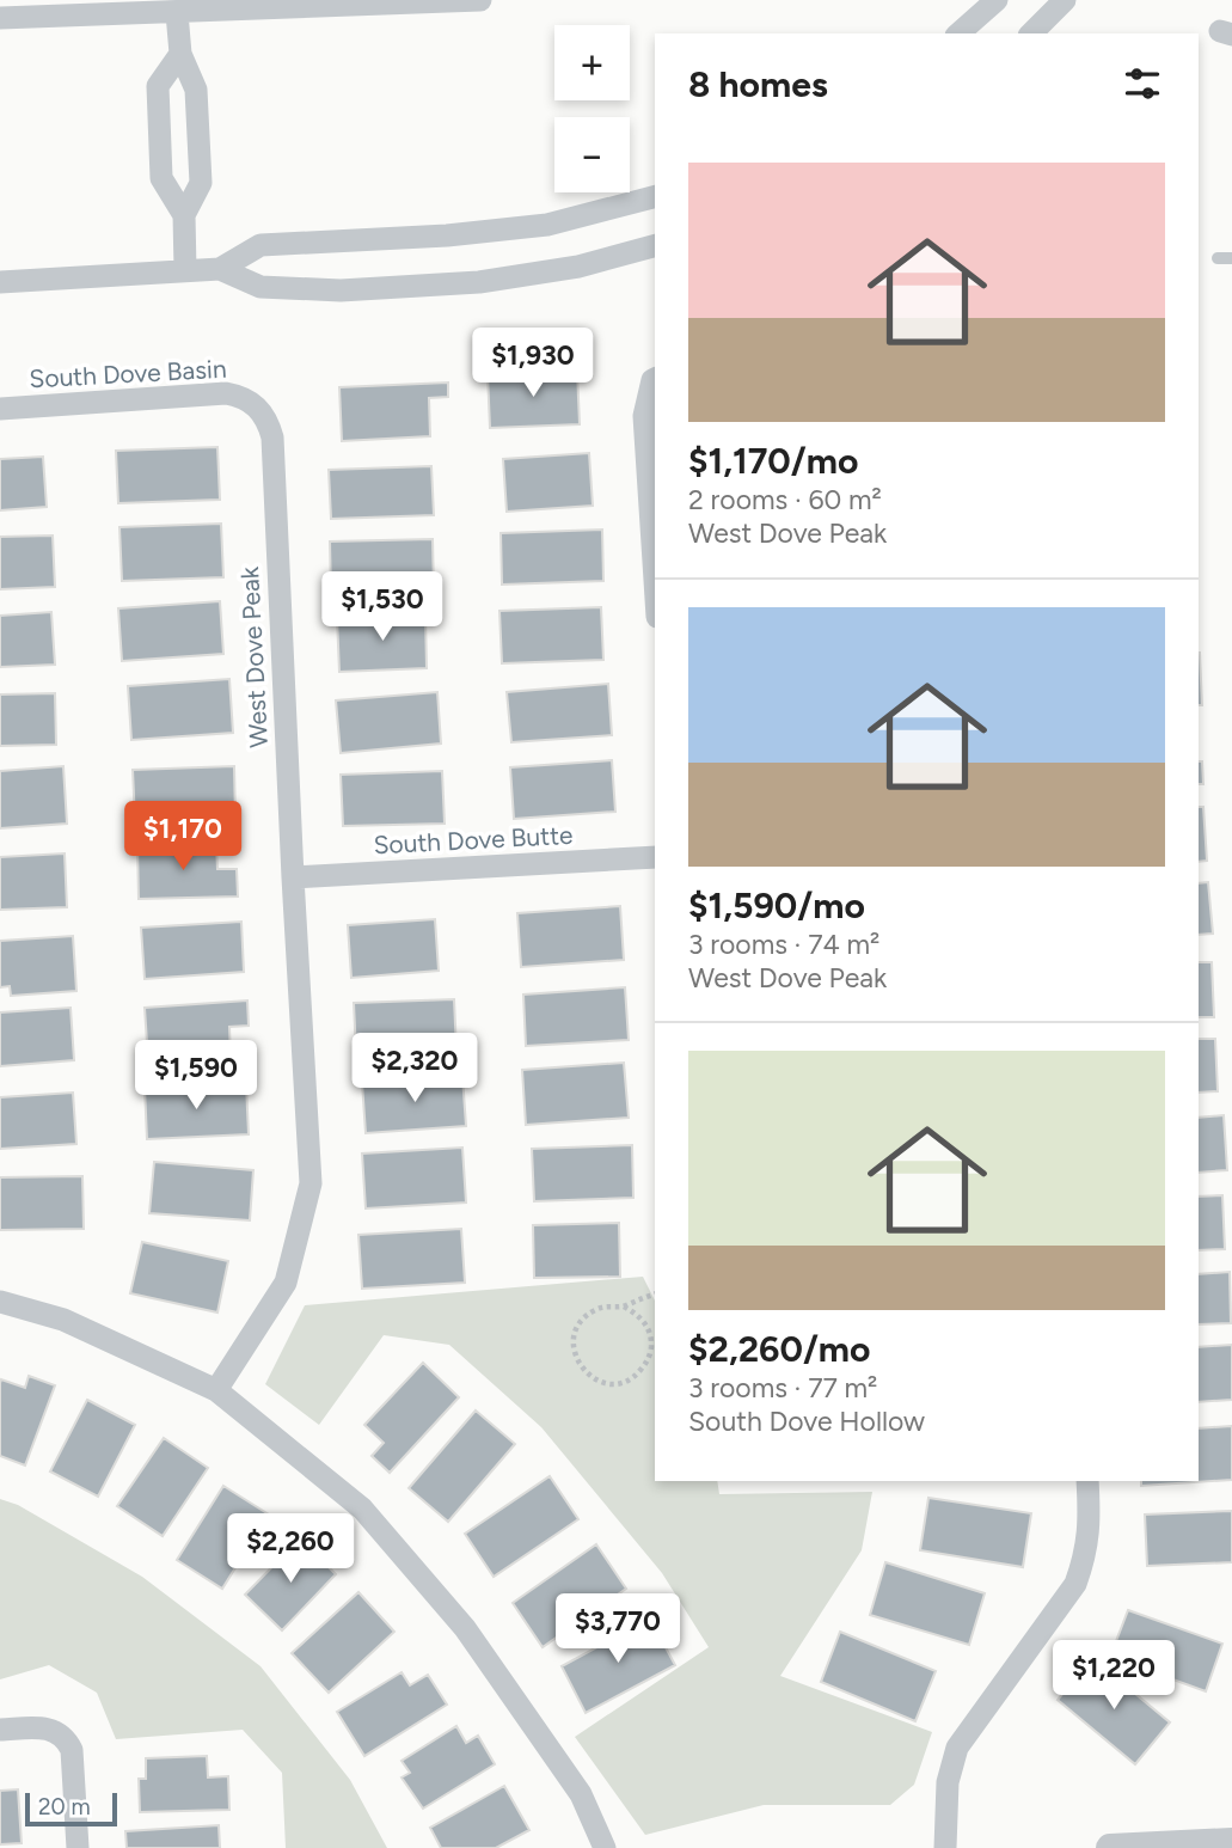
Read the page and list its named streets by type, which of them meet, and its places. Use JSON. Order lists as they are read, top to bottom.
{
  "streets": {
    "street": ["South Dove Basin", "West Dove Peak", "South Dove Butte"]
  },
  "crossings": [
    ["South Dove Basin", "West Dove Peak"],
    ["West Dove Peak", "South Dove Butte"]
  ],
  "scale_bar": "20 m",
  "page": {
    "map_buttons": ["+", "−"],
    "heading": "8 homes",
    "list": [
      {
        "name": "$1,170/mo",
        "note": "2 rooms · 60 m² · West Dove Peak"
      },
      {
        "name": "$1,590/mo",
        "note": "3 rooms · 74 m² · West Dove Peak"
      },
      {
        "name": "$2,260/mo",
        "note": "3 rooms · 77 m² · South Dove Hollow"
      }
    ],
    "price": [
      "$1,930",
      "$1,530",
      "$1,170",
      "$2,320",
      "$1,590",
      "$2,260",
      "$3,770",
      "$1,220"
    ],
    "scale": "20 m"
  }
}
